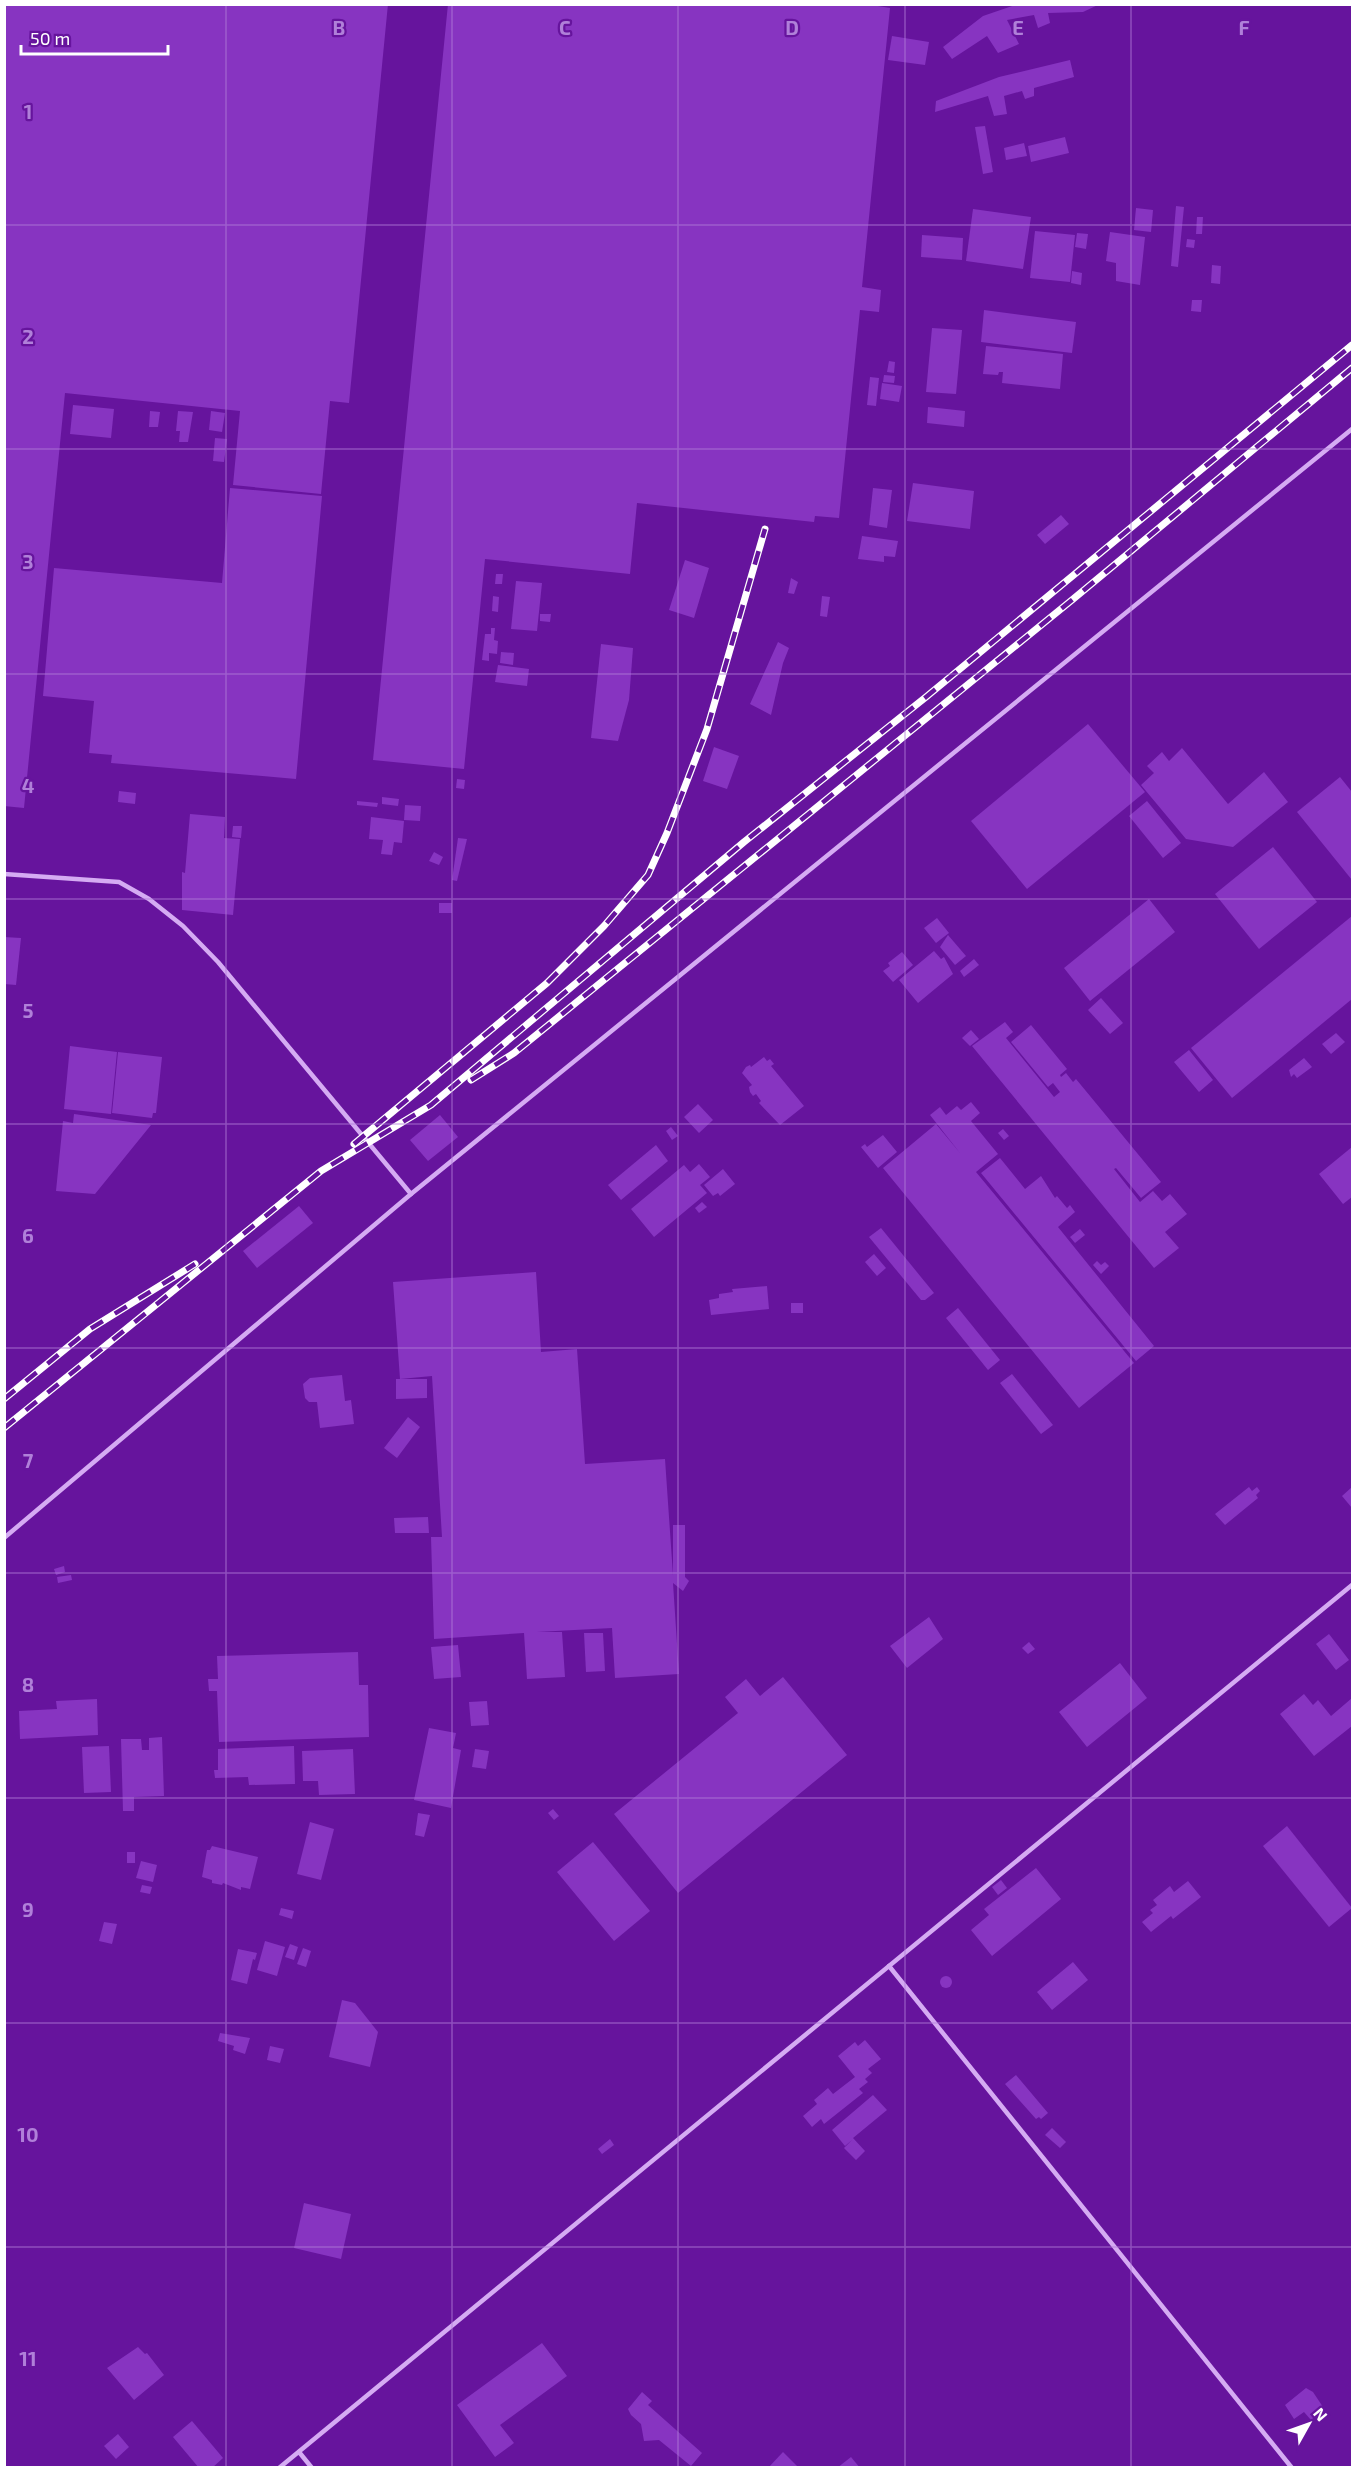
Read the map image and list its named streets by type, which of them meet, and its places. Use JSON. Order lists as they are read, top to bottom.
{
  "scale_bar": "50 m",
  "north": "top right",
  "grid": {
    "columns": [
      "B",
      "C",
      "D",
      "E",
      "F"
    ],
    "rows": [
      "1",
      "2",
      "3",
      "4",
      "5",
      "6",
      "7",
      "8",
      "9",
      "10",
      "11"
    ]
  }
}
